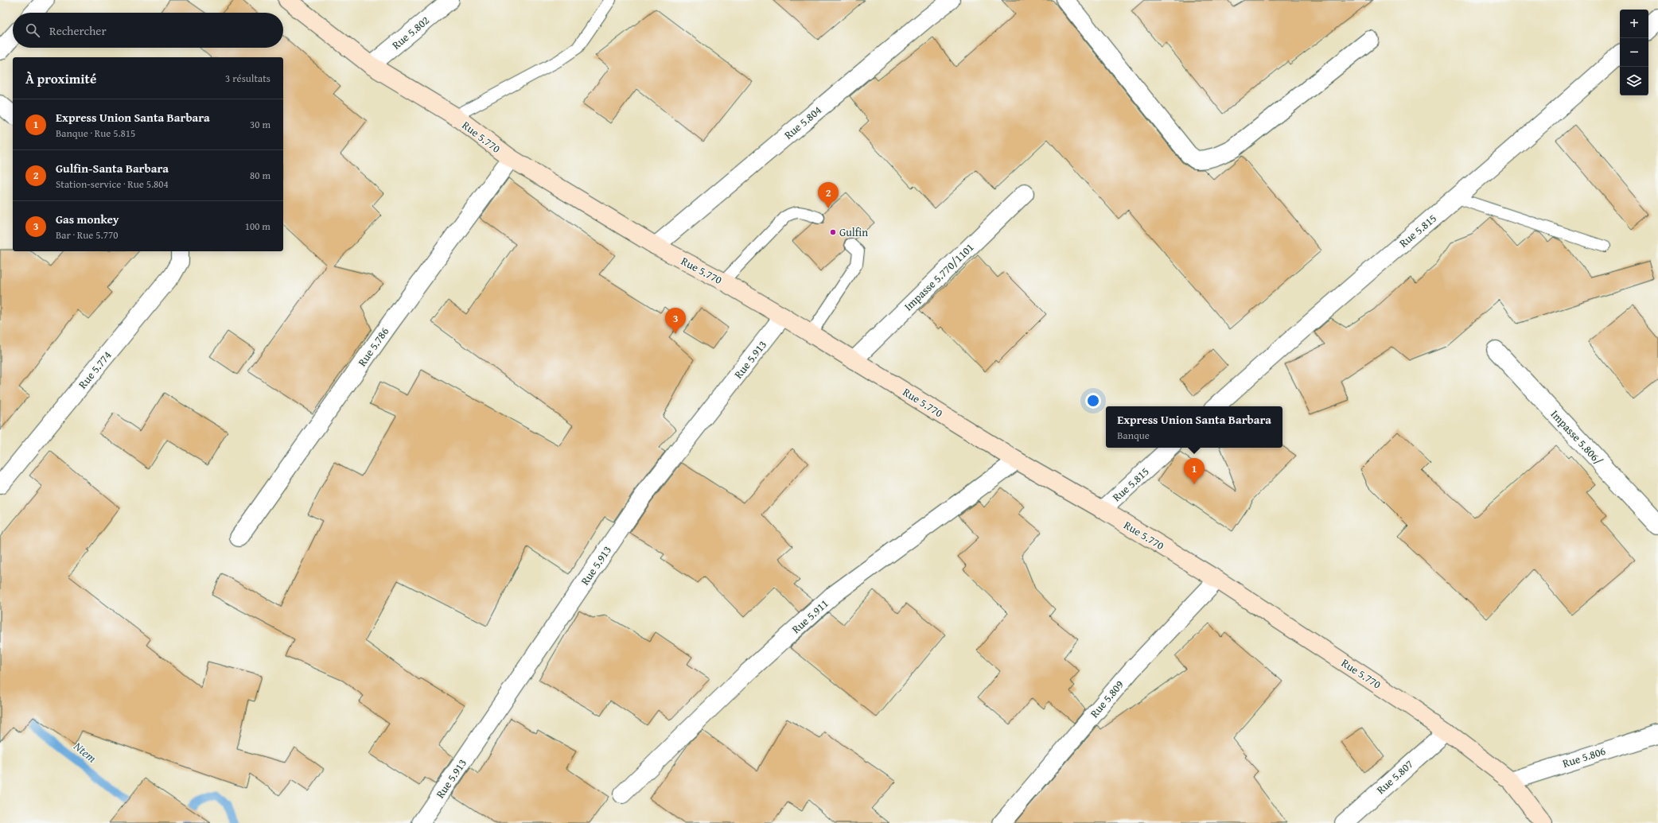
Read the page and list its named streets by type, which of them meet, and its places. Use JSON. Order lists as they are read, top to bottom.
{
  "streets": {
    "main road": ["Rue 5.770"],
    "street": [
      "Rue 5.802",
      "Rue 5.804",
      "Rue 5.815",
      "Impasse 5.770/1101",
      "Rue 5.786",
      "Rue 5.913",
      "Rue 5.774",
      "Impasse 5.806/",
      "Rue 5.911",
      "Rue 5.809",
      "Rue 5.806",
      "Rue 5.807"
    ]
  },
  "crossings": [
    ["Rue 5.802", "Rue 5.770"],
    ["Rue 5.804", "Rue 5.770"],
    ["Rue 5.770", "Rue 5.815"],
    ["Rue 5.770", "Impasse 5.770/1101"],
    ["Rue 5.770", "Rue 5.786"],
    ["Rue 5.770", "Rue 5.913"],
    ["Rue 5.770", "Rue 5.911"],
    ["Rue 5.770", "Rue 5.809"],
    ["Rue 5.770", "Rue 5.806"],
    ["Rue 5.770", "Rue 5.807"]
  ],
  "water": ["Ntem"],
  "places": ["Gulfin"],
  "page": {
    "map_buttons": ["+", "−"],
    "search": "Rechercher",
    "heading": ["À proximité", "3 résultats"],
    "list": [
      {
        "mark": "1",
        "name": "Express Union Santa Barbara",
        "note": "Banque · Rue 5.815",
        "value": "30 m"
      },
      {
        "mark": "2",
        "name": "Gulfin-Santa Barbara",
        "note": "Station-service · Rue 5.804",
        "value": "80 m"
      },
      {
        "mark": "3",
        "name": "Gas monkey",
        "note": "Bar · Rue 5.770",
        "value": "100 m"
      }
    ],
    "pins": ["2", "3", "1"],
    "popup": ["Express Union Santa Barbara", "Banque"]
  }
}
